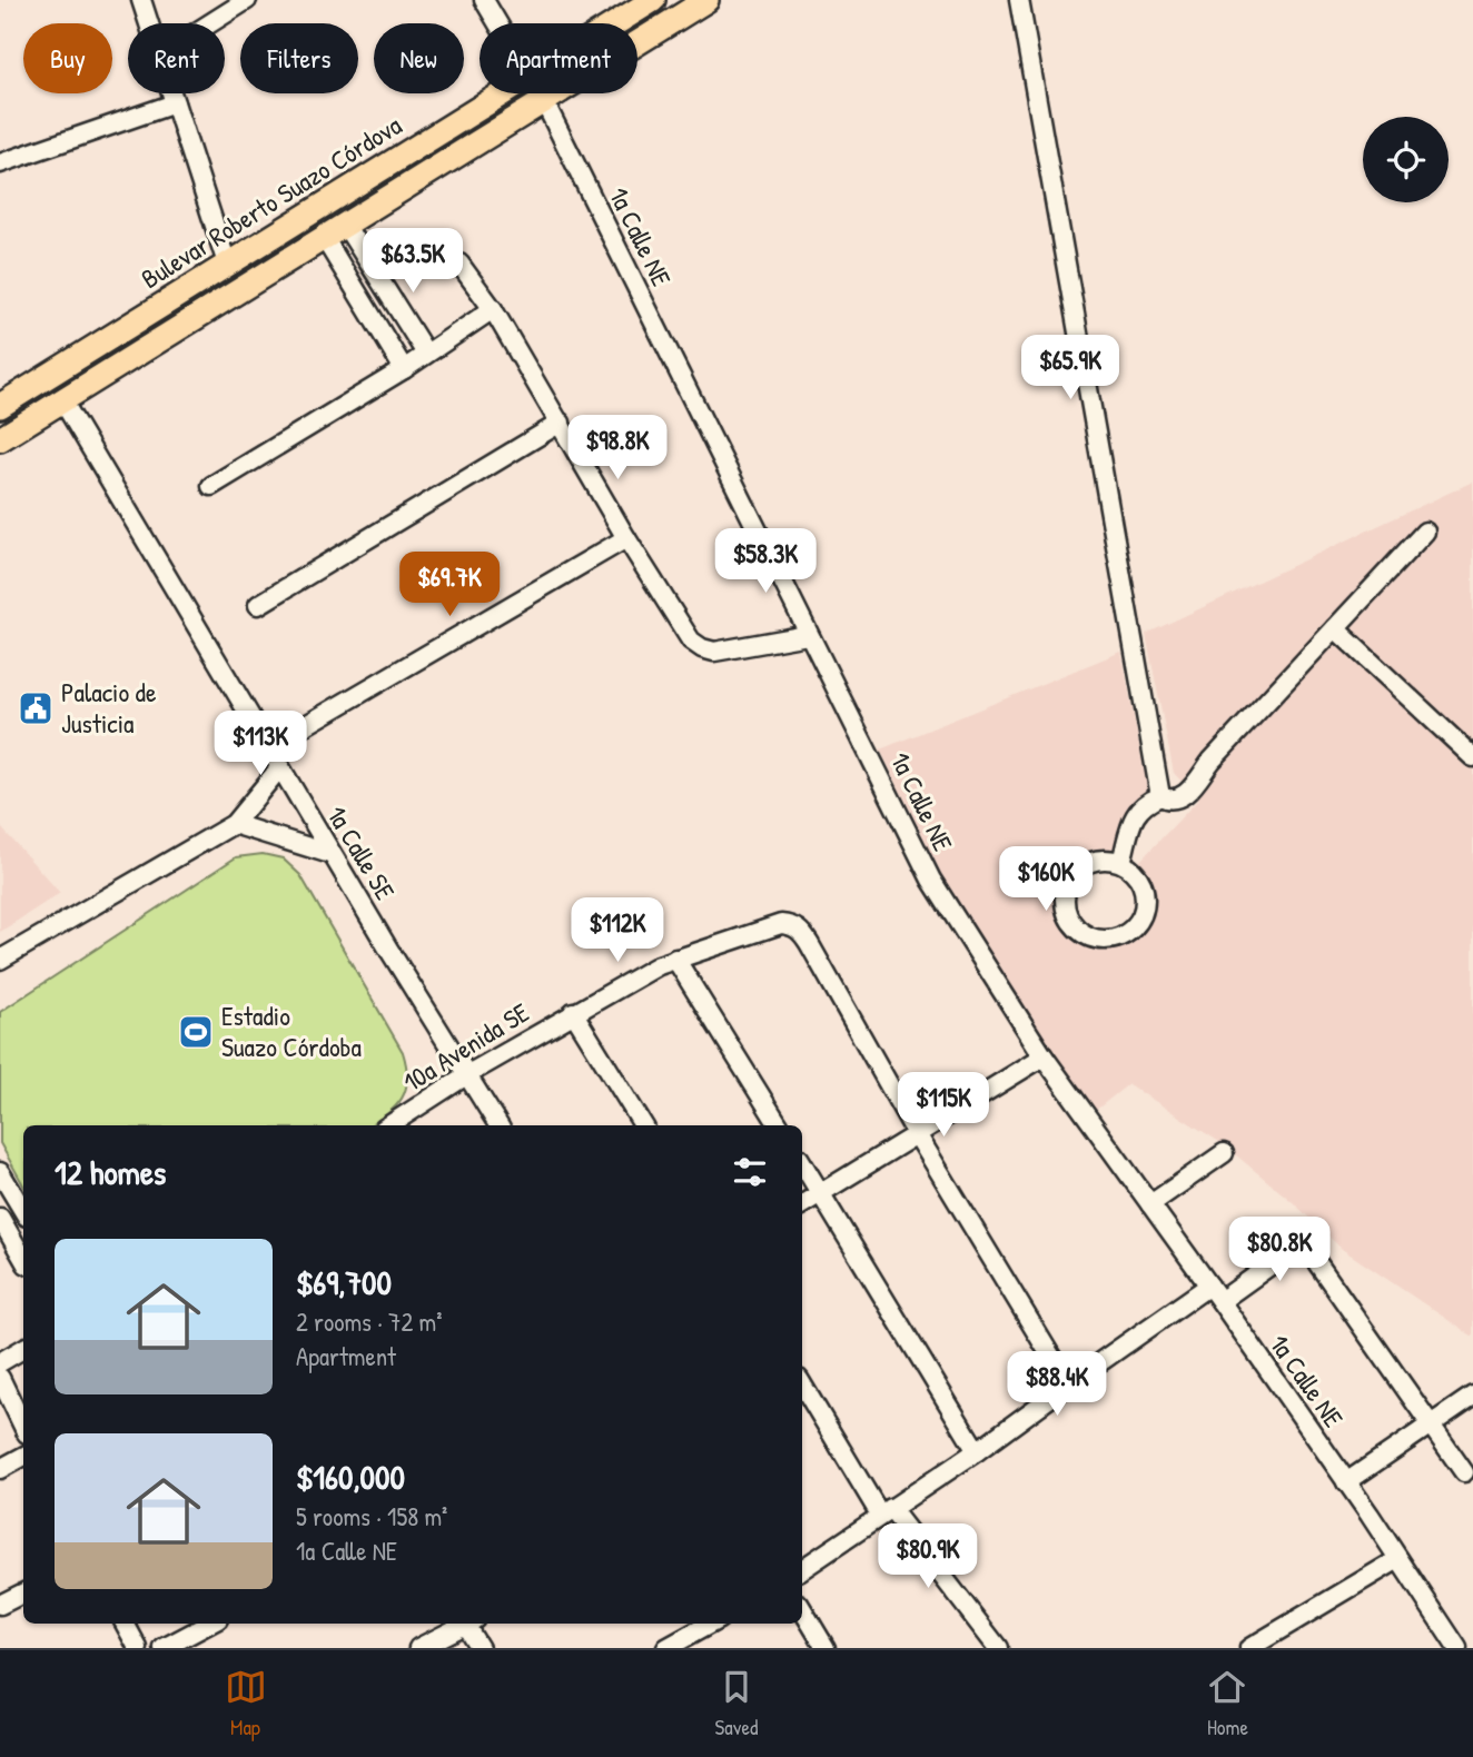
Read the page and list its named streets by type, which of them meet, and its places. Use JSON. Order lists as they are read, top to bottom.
{
  "streets": {
    "main road": ["Bulevar Roberto Suazo Córdova"],
    "street": ["1a Calle NE", "1a Calle SE", "10a Avenida SE"]
  },
  "crossings": [
    ["1a Calle SE", "10a Avenida SE"]
  ],
  "places": {
    "public building": ["Palacio de Justicia"],
    "sports": ["Estadio Suazo Córdoba"]
  },
  "page": {
    "chip": [
      "Buy",
      "Rent",
      "Filters",
      "New",
      "Apartment"
    ],
    "price": [
      "$63.5K",
      "$65.9K",
      "$98.8K",
      "$58.3K",
      "$69.7K",
      "$113K",
      "$160K",
      "$112K",
      "$115K",
      "$80.8K",
      "$88.4K",
      "$80.9K"
    ],
    "heading": "12 homes",
    "list": [
      {
        "name": "$69,700",
        "note": "2 rooms · 72 m² · Apartment"
      },
      {
        "name": "$160,000",
        "note": "5 rooms · 158 m² · 1a Calle NE"
      }
    ],
    "tabs": ["Map", "Saved", "Home"]
  }
}
